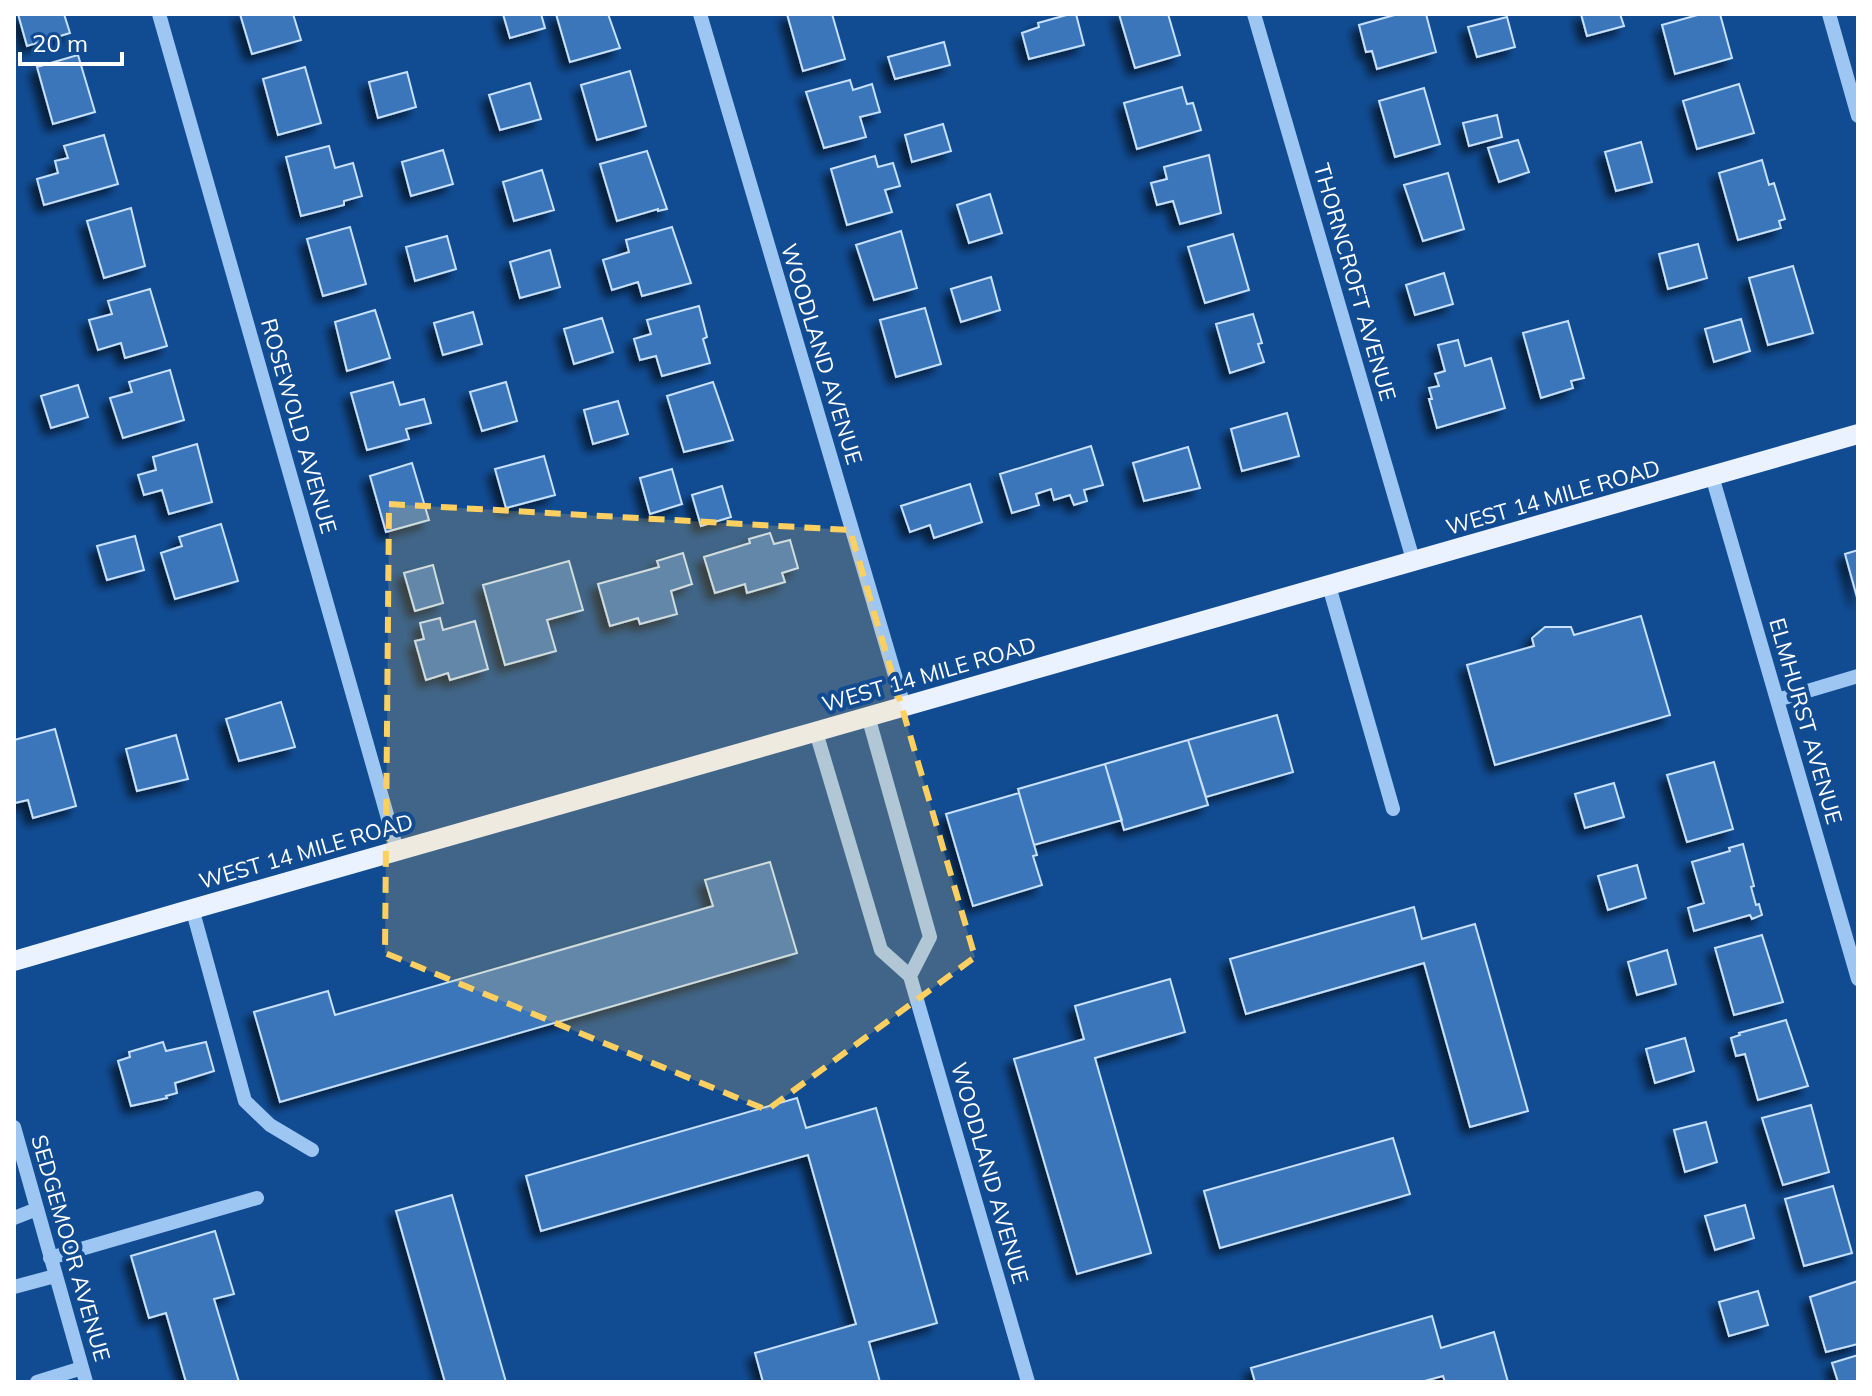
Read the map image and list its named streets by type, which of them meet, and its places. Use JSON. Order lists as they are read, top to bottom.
{
  "streets": {
    "main road": ["WEST 14 MILE ROAD"],
    "street": [
      "THORNCROFT AVENUE",
      "WOODLAND AVENUE",
      "ROSEWOLD AVENUE",
      "ELMHURST AVENUE",
      "SEDGEMOOR AVENUE"
    ]
  },
  "crossings": [
    ["THORNCROFT AVENUE", "WEST 14 MILE ROAD"],
    ["WOODLAND AVENUE", "WEST 14 MILE ROAD"],
    ["ROSEWOLD AVENUE", "WEST 14 MILE ROAD"],
    ["WEST 14 MILE ROAD", "ELMHURST AVENUE"]
  ],
  "scale_bar": "20 m"
}
